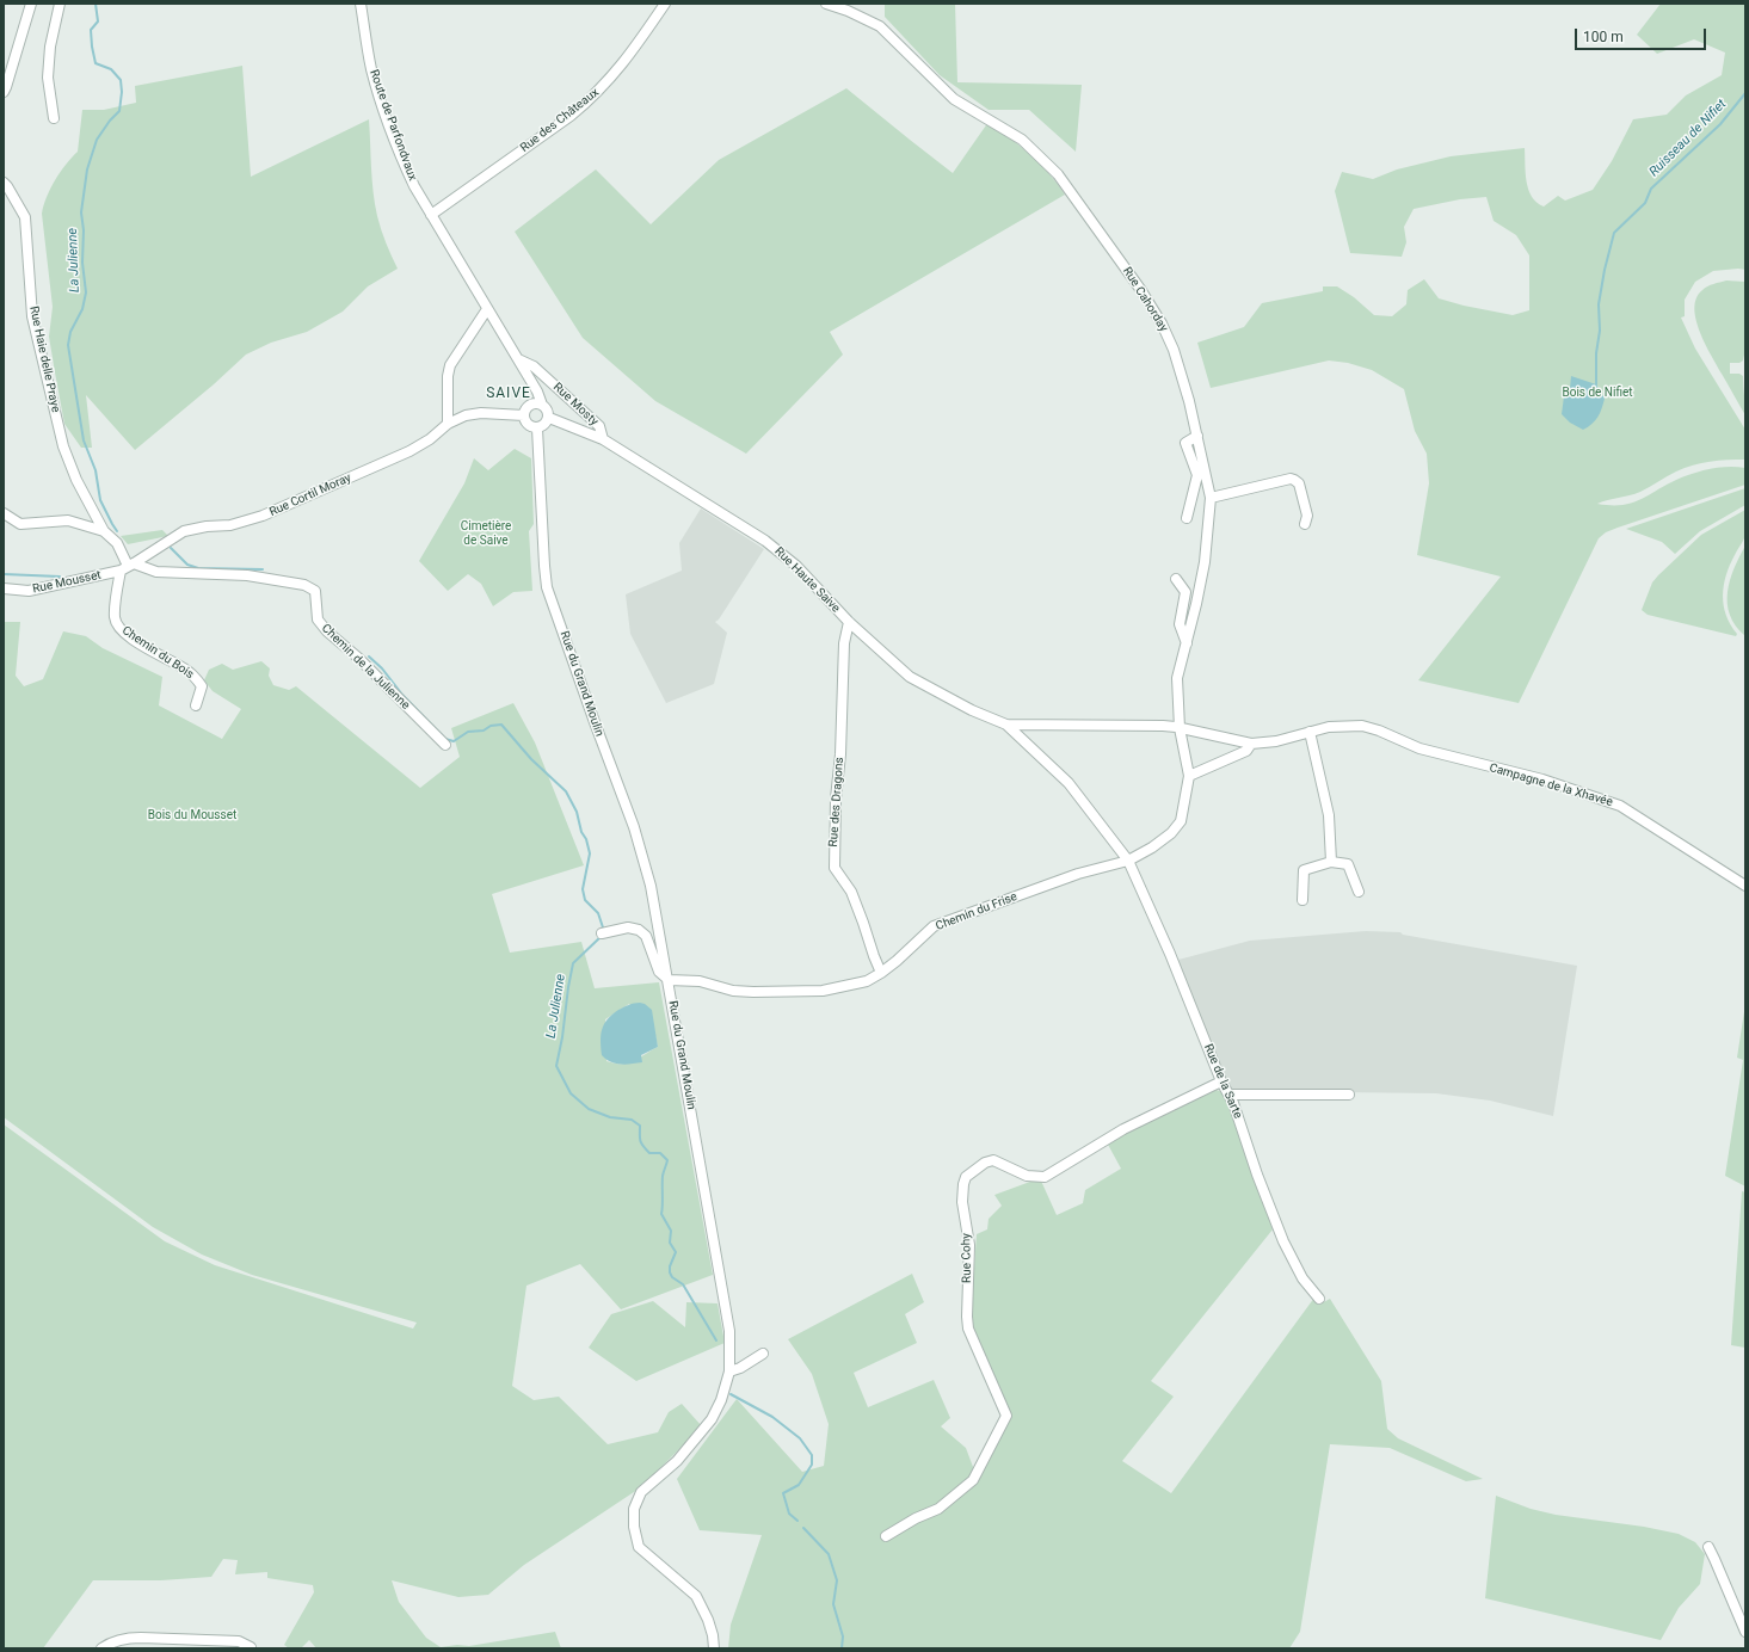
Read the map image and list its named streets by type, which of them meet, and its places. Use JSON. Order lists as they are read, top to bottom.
{
  "streets": {
    "street": [
      "Rue des Châteaux",
      "Route de Parfondvaux",
      "Rue Cahorday",
      "Rue Haie delle Praye",
      "Rue Mosty",
      "Rue Cortil Moray",
      "Rue Haute Saive",
      "Rue Mousset",
      "Chemin du Bois",
      "Chemin de la Julienne",
      "Rue du Grand Moulin",
      "Campagne de la Xhavée",
      "Rue des Dragons",
      "Chemin du Frise",
      "Rue de la Sarte",
      "Rue Cohy"
    ]
  },
  "crossings": [
    ["Rue des Châteaux", "Route de Parfondvaux"],
    ["Rue des Châteaux", "Rue Mosty"],
    ["Route de Parfondvaux", "Rue Mosty"],
    ["Rue Cahorday", "Rue Haute Saive"],
    ["Rue Mosty", "Rue Haute Saive"],
    ["Rue Mosty", "Rue du Grand Moulin"],
    ["Rue Cortil Moray", "Rue Mousset"],
    ["Rue Haute Saive", "Campagne de la Xhavée"],
    ["Rue Haute Saive", "Rue des Dragons"],
    ["Rue Haute Saive", "Chemin du Frise"],
    ["Rue Haute Saive", "Rue de la Sarte"],
    ["Rue Mousset", "Chemin du Bois"],
    ["Rue Mousset", "Chemin de la Julienne"],
    ["Chemin du Bois", "Chemin de la Julienne"],
    ["Rue du Grand Moulin", "Chemin du Frise"],
    ["Rue des Dragons", "Chemin du Frise"],
    ["Chemin du Frise", "Rue de la Sarte"],
    ["Rue de la Sarte", "Rue Cohy"]
  ],
  "districts": ["SAIVE"],
  "water": ["Ruisseau de Nifiet", "La Julienne"],
  "parks": ["Bois de Nifiet", "Cimetière de Saive", "Bois du Mousset"],
  "scale_bar": "100 m"
}
